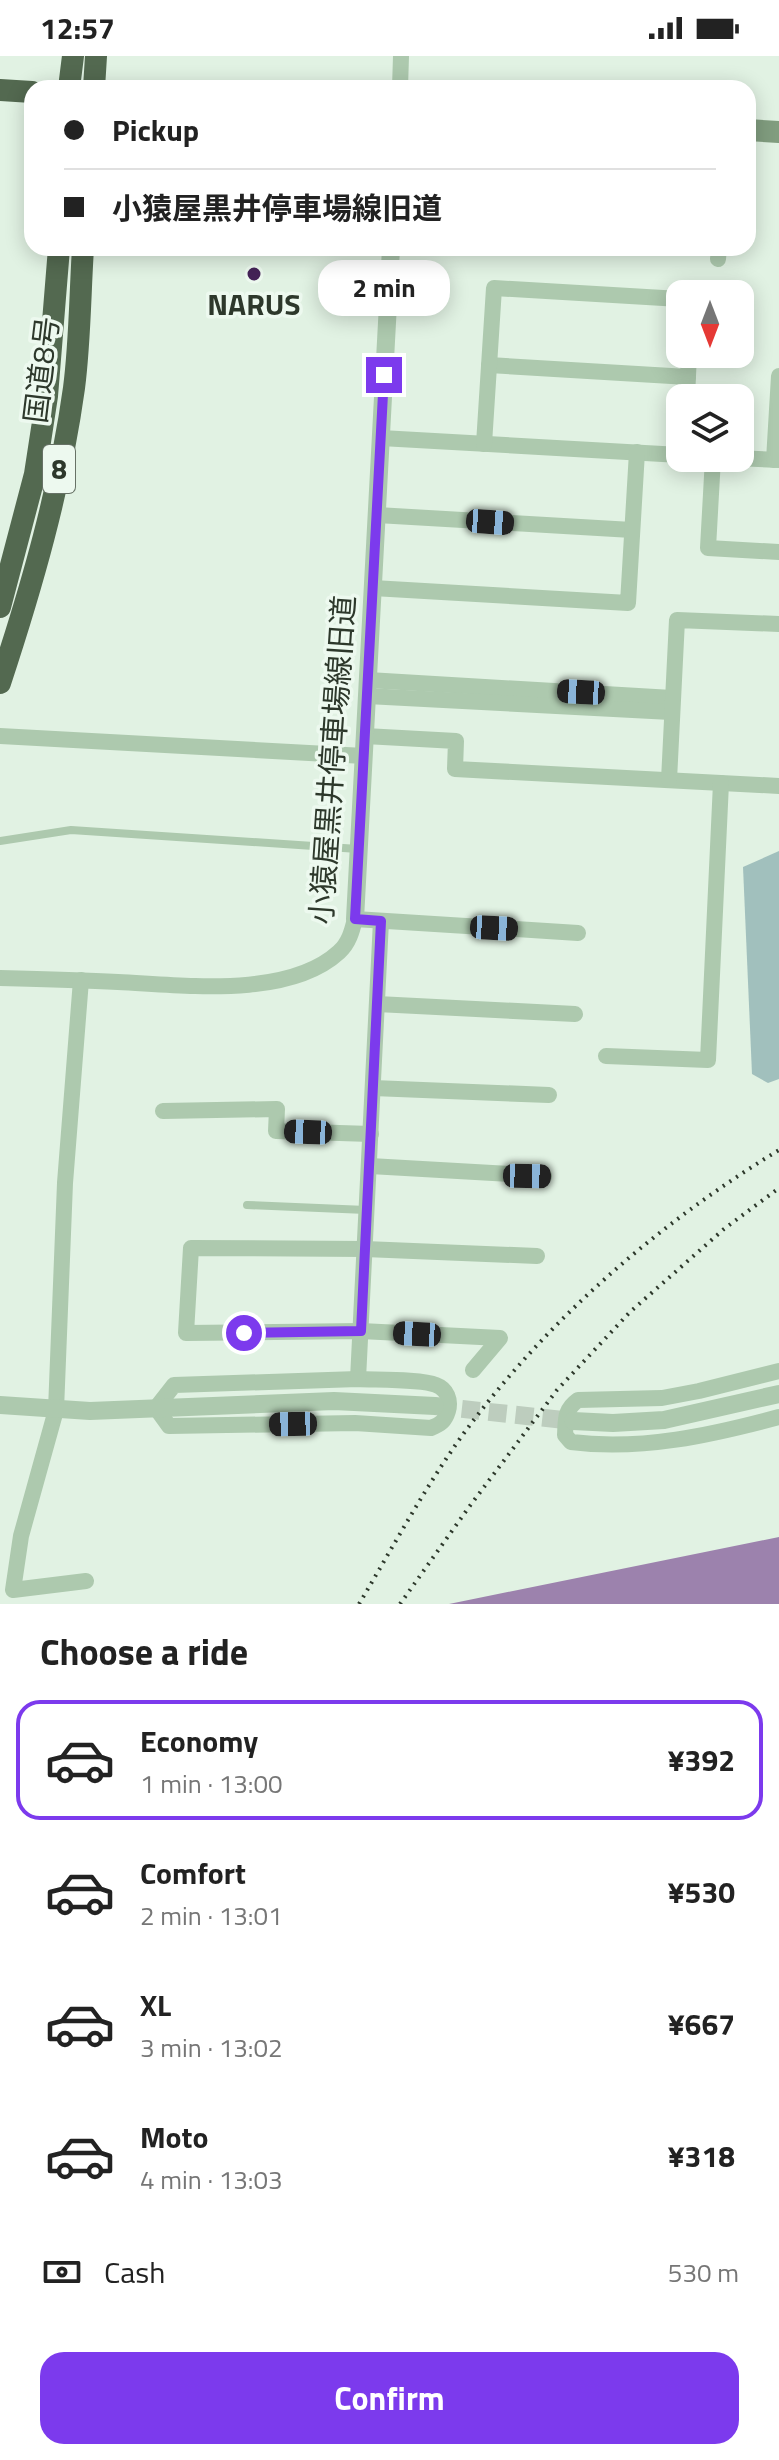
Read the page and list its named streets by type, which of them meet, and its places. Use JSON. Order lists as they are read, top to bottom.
{
  "streets": {
    "highway": ["国道8号", "8"],
    "street": ["小猿屋黒井停車場線旧道"]
  },
  "places": ["NARUS"],
  "north": "bottom",
  "page": {
    "status": "12:57",
    "banner": ["Pickup", "小猿屋黒井停車場線旧道"],
    "bubble": "2 min",
    "heading": "Choose a ride",
    "list": [
      {
        "name": "Economy",
        "note": "1 min · 13:00",
        "value": "¥392"
      },
      {
        "name": "Comfort",
        "note": "2 min · 13:01",
        "value": "¥530"
      },
      {
        "name": "XL",
        "note": "3 min · 13:02",
        "value": "¥667"
      },
      {
        "name": "Moto",
        "note": "4 min · 13:03",
        "value": "¥318"
      }
    ],
    "pay": ["Cash", "530 m"],
    "buttons": "Confirm"
  }
}
